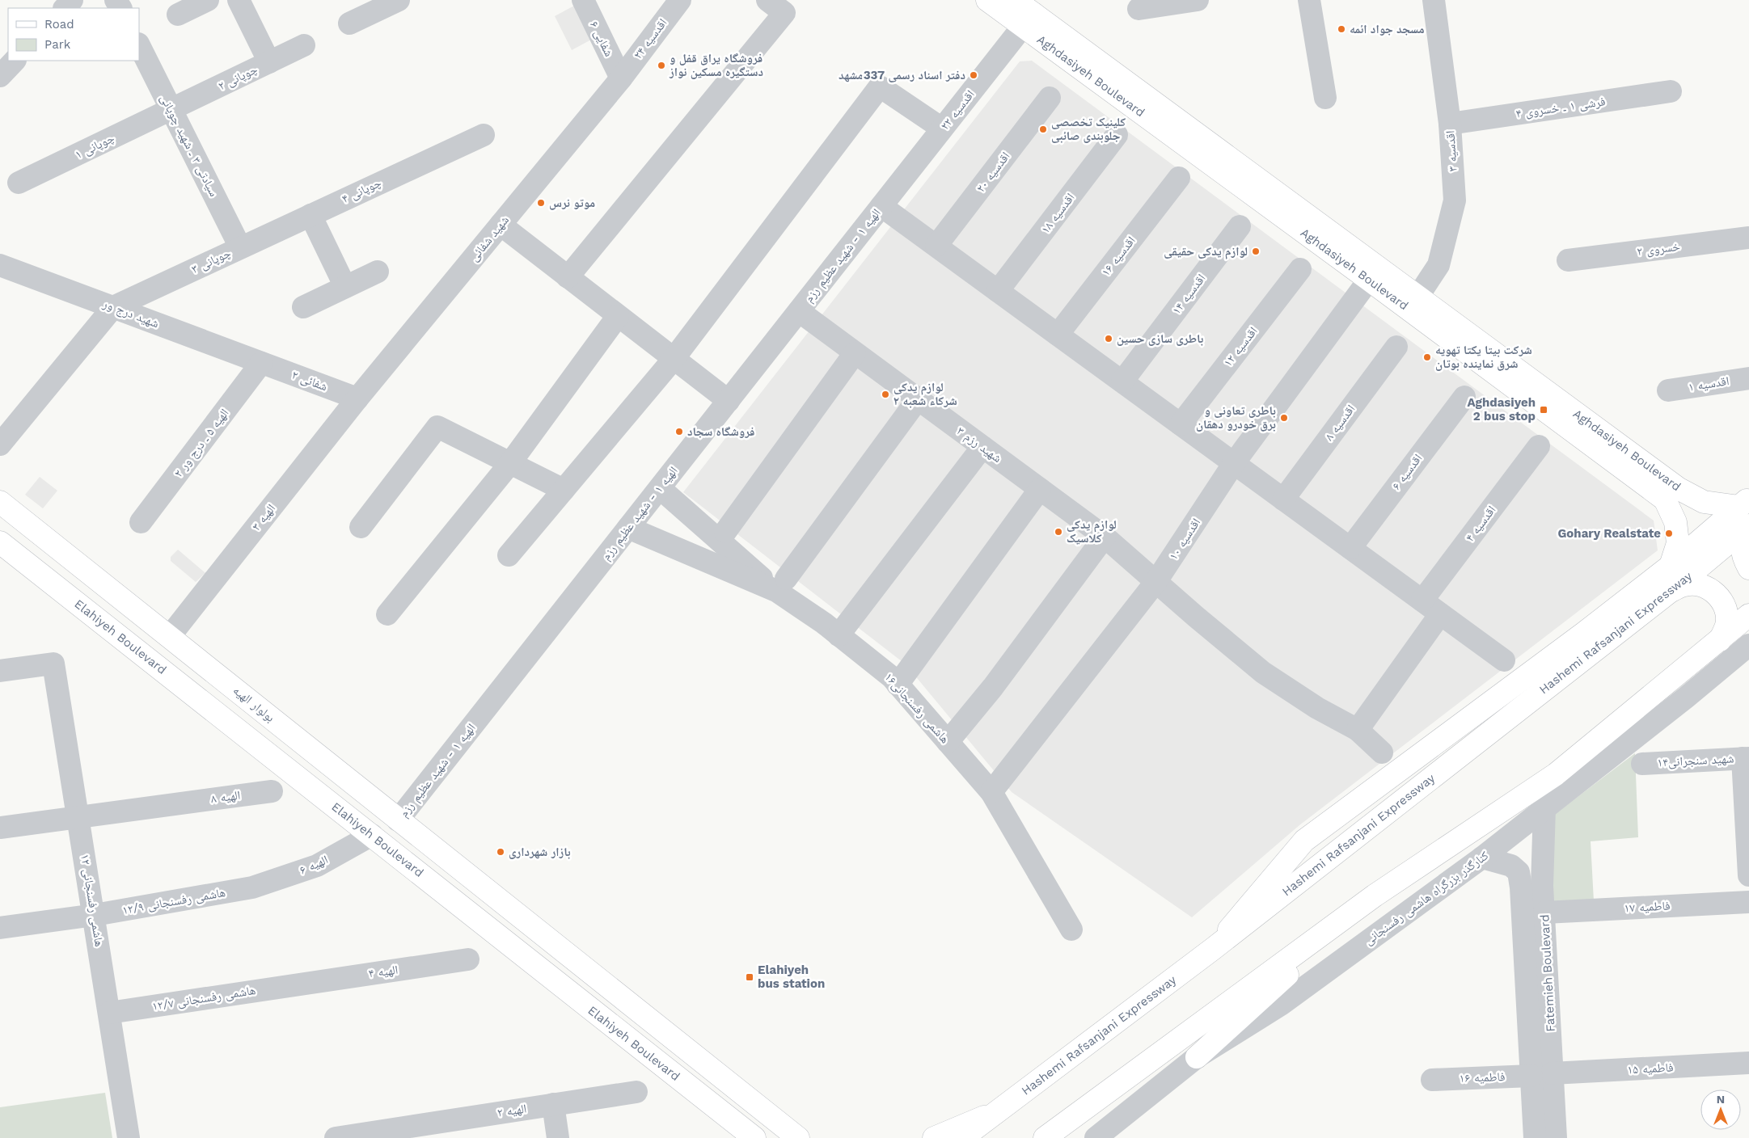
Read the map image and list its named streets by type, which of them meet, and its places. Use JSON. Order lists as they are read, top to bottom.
{
  "streets": {
    "main road": [
      "Aghdasiyeh Boulevard",
      "Hashemi Rafsanjani Expressway",
      "Elahiyeh Boulevard",
      "بولوار الهیه"
    ],
    "street": [
      "شفایی ۶",
      "اقدسیه ۲۴",
      "چوپانی ۲",
      "فرشی ۱ ـ خسروی ۴",
      "اقدسیه ۲۲",
      "سیادتی ۳ ـ شهید چوپانی",
      "چوپانی ۱",
      "اقدسیه ۳",
      "اقدسیه ۲۰",
      "چوپانی ۴",
      "اقدسیه ۱۸",
      "شهید شفائی",
      "خسروی ۲",
      "الهیه ۱ - شهید عظیم رزم",
      "اقدسیه ۱۶",
      "چوپانی ۳",
      "اقدسیه ۱۴",
      "شهید درج ور",
      "اقدسیه ۱۲",
      "شفائی ۲",
      "اقدسیه ۱",
      "اقدسیه ۸",
      "الهیه ۵ ـ درج ور ۲",
      "شهید رزم ۳",
      "اقدسیه ۶",
      "الهیه ۳",
      "اقدسیه ۴",
      "اقدسیه ۱۰",
      "هاشمی رفسنجانی۱۶",
      "شهید سنجرانی۱۴",
      "الهیه ۸",
      "الهیه ۶",
      "کنارگذر بزرگراه هاشمی رفسنجانی",
      "هاشمی رفسنجانی ۱۲",
      "هاشمی رفسنجانی ۱۲/۹",
      "فاطمیه ۱۷",
      "الهیه ۴",
      "Fatemieh Boulevard",
      "هاشمی رفسنجانی ۱۲/۷",
      "فاطمیه ۱۵",
      "فاطمیه ۱۶",
      "الهیه ۲"
    ]
  },
  "crossings": [
    ["شفایی ۶", "اقدسیه ۲۴"],
    ["شفایی ۶", "شهید شفائی"],
    ["اقدسیه ۲۴", "شهید شفائی"],
    ["Aghdasiyeh Boulevard", "اقدسیه ۲۲"],
    ["Aghdasiyeh Boulevard", "اقدسیه ۳"],
    ["Aghdasiyeh Boulevard", "اقدسیه ۱۰"],
    ["Aghdasiyeh Boulevard", "Hashemi Rafsanjani Expressway"],
    ["چوپانی ۲", "سیادتی ۳ ـ شهید چوپانی"],
    ["چوپانی ۲", "چوپانی ۱"],
    ["فرشی ۱ ـ خسروی ۴", "اقدسیه ۳"],
    ["اقدسیه ۲۲", "الهیه ۱ - شهید عظیم رزم"],
    ["سیادتی ۳ ـ شهید چوپانی", "چوپانی ۱"],
    ["سیادتی ۳ ـ شهید چوپانی", "چوپانی ۴"],
    ["سیادتی ۳ ـ شهید چوپانی", "چوپانی ۳"],
    ["چوپانی ۴", "چوپانی ۳"],
    ["شهید شفائی", "شفائی ۲"],
    ["شهید شفائی", "الهیه ۳"],
    ["الهیه ۱ - شهید عظیم رزم", "شهید رزم ۳"],
    ["الهیه ۱ - شهید عظیم رزم", "بولوار الهیه"],
    ["الهیه ۱ - شهید عظیم رزم", "هاشمی رفسنجانی۱۶"],
    ["چوپانی ۳", "شهید درج ور"],
    ["شهید درج ور", "شفائی ۲"],
    ["شهید درج ور", "الهیه ۵ ـ درج ور ۲"],
    ["شفائی ۲", "الهیه ۵ ـ درج ور ۲"],
    ["شفائی ۲", "الهیه ۳"],
    ["شهید رزم ۳", "اقدسیه ۱۰"],
    ["الهیه ۳", "بولوار الهیه"],
    ["اقدسیه ۱۰", "هاشمی رفسنجانی۱۶"],
    ["Elahiyeh Boulevard", "الهیه ۶"],
    ["الهیه ۸", "هاشمی رفسنجانی ۱۲"],
    ["الهیه ۶", "هاشمی رفسنجانی ۱۲/۹"],
    ["کنارگذر بزرگراه هاشمی رفسنجانی", "Fatemieh Boulevard"],
    ["هاشمی رفسنجانی ۱۲", "هاشمی رفسنجانی ۱۲/۹"],
    ["هاشمی رفسنجانی ۱۲", "هاشمی رفسنجانی ۱۲/۷"],
    ["فاطمیه ۱۷", "Fatemieh Boulevard"],
    ["الهیه ۴", "هاشمی رفسنجانی ۱۲/۷"],
    ["Fatemieh Boulevard", "فاطمیه ۱۵"],
    ["Fatemieh Boulevard", "فاطمیه ۱۶"],
    ["فاطمیه ۱۵", "فاطمیه ۱۶"]
  ],
  "places": {
    "other": [
      "مسجد جواد ائمه",
      "فروشگاه یراق قفل و دستگیره مسکین نواز",
      "دفتر اسناد رسمی 337مشهد",
      "کلینیک تخصصی جلوبندی صائبی",
      "موتو نرس",
      "لوازم یدکی حقیقی",
      "باطری سازی حسین",
      "شرکت بیتا یکتا تهویه شرق نماینده بوتان",
      "لوازم یدکی شرکاء شعبه ۲",
      "باطری تعاونی و برق خودرو دهقان",
      "فروشگاه سجاد",
      "لوازم یدکی کلاسیک",
      "Gohary Realstate",
      "بازار شهرداری"
    ],
    "transit": ["Aghdasiyeh 2 bus stop", "Elahiyeh bus station"]
  },
  "legend": ["Road", "Park"],
  "north": "top"
}
